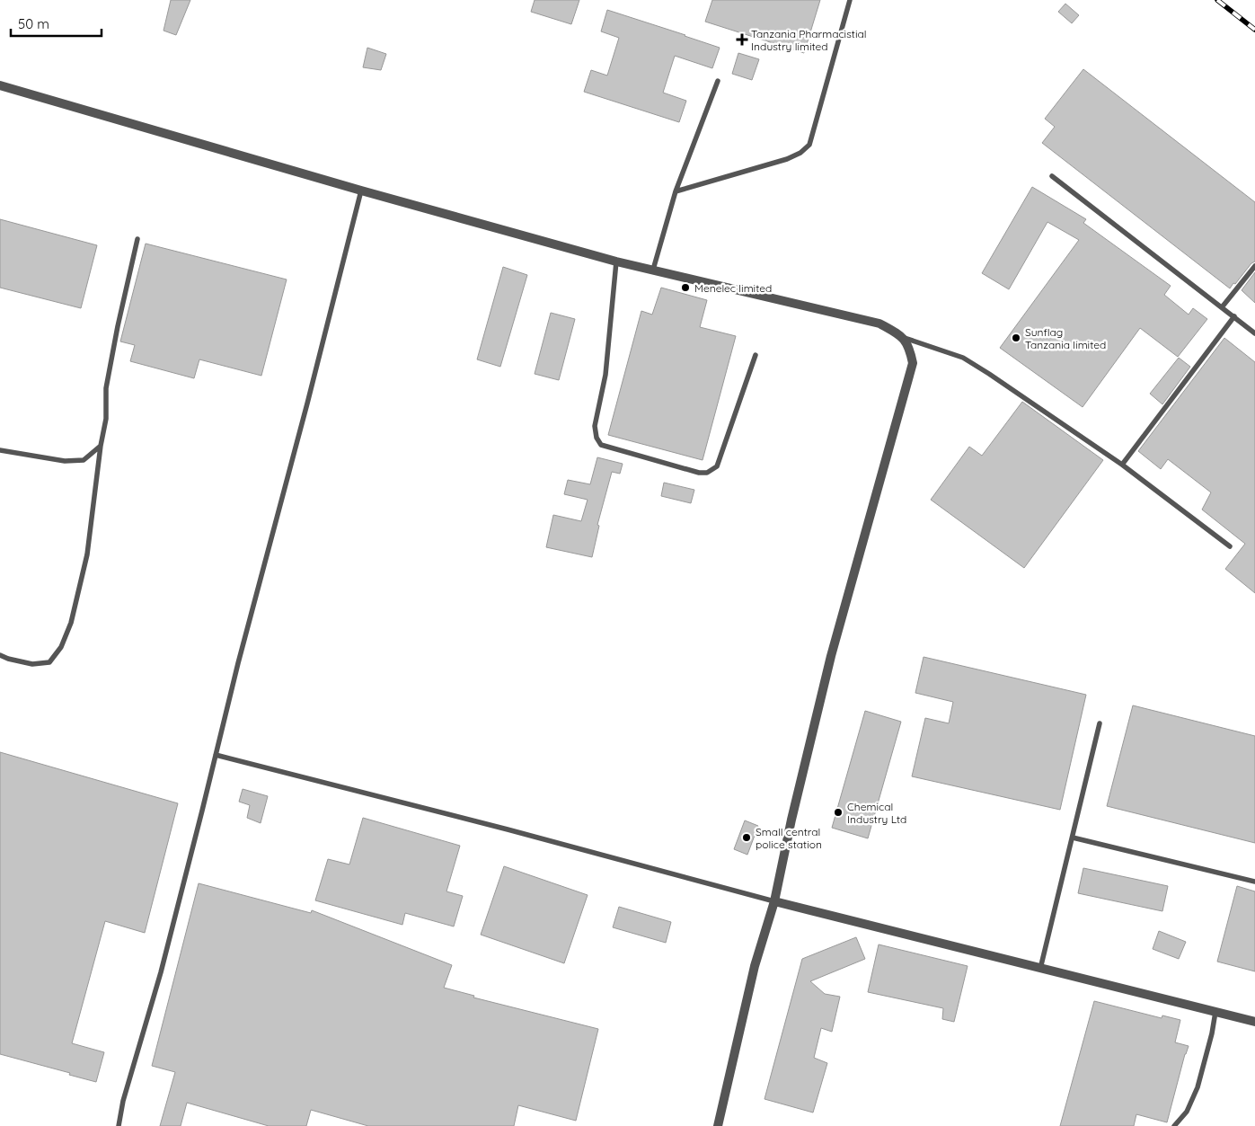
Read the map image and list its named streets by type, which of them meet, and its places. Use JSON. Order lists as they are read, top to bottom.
{
  "places": {
    "health": ["Tanzania Pharmacistial Industry limited"],
    "other": [
      "Menelec limited",
      "Sunflag Tanzania limited",
      "Chemical Industry Ltd",
      "Small central police station"
    ]
  },
  "scale_bar": "50 m"
}
